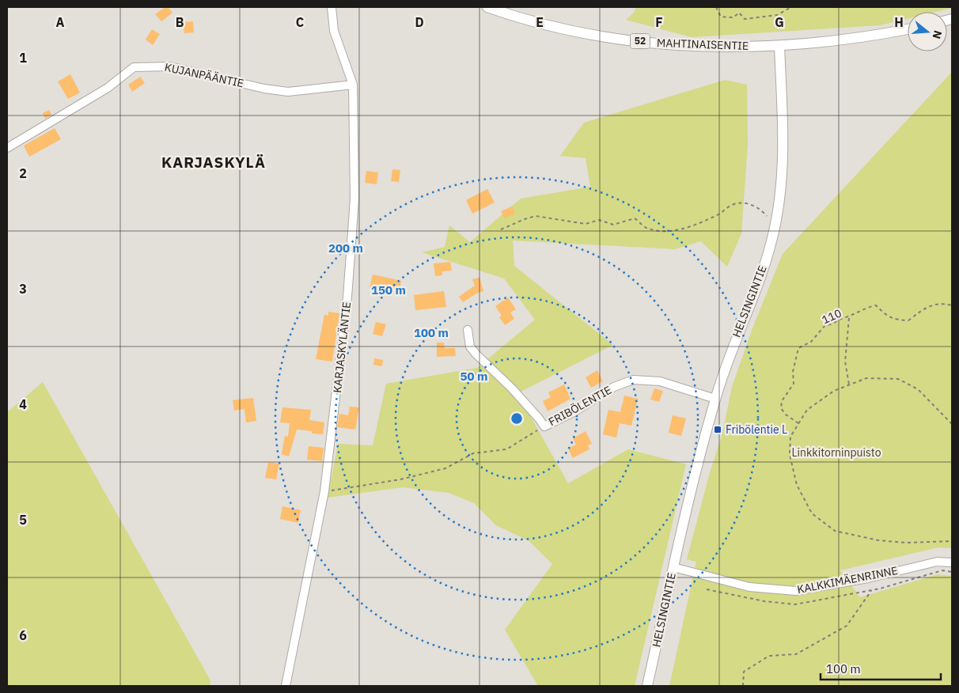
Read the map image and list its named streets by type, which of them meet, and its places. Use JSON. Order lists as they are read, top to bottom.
{
  "streets": {
    "main road": ["52", "MAHTINAISENTIE", "HELSINGINTIE"],
    "street": [
      "KUJANPÄÄNTIE",
      "KARJASKYLÄNTIE",
      "FRIBÖLENTIE",
      "KALKKIMÄENRINNE"
    ],
    "path": ["110"]
  },
  "crossings": [
    ["52", "MAHTINAISENTIE"],
    ["52", "HELSINGINTIE"],
    ["MAHTINAISENTIE", "HELSINGINTIE"],
    ["KUJANPÄÄNTIE", "KARJASKYLÄNTIE"],
    ["HELSINGINTIE", "FRIBÖLENTIE"],
    ["HELSINGINTIE", "KALKKIMÄENRINNE"]
  ],
  "districts": ["KARJASKYLÄ"],
  "parks": ["Linkkitorninpuisto"],
  "places": {
    "transit": ["Fribölentie L"]
  },
  "scale_bar": "100 m",
  "north": "right",
  "grid": {
    "columns": [
      "A",
      "B",
      "C",
      "D",
      "E",
      "F",
      "G",
      "H"
    ],
    "rows": [
      "1",
      "2",
      "3",
      "4",
      "5",
      "6"
    ]
  },
  "rings": [
    "200 m",
    "150 m",
    "100 m",
    "50 m"
  ]
}
